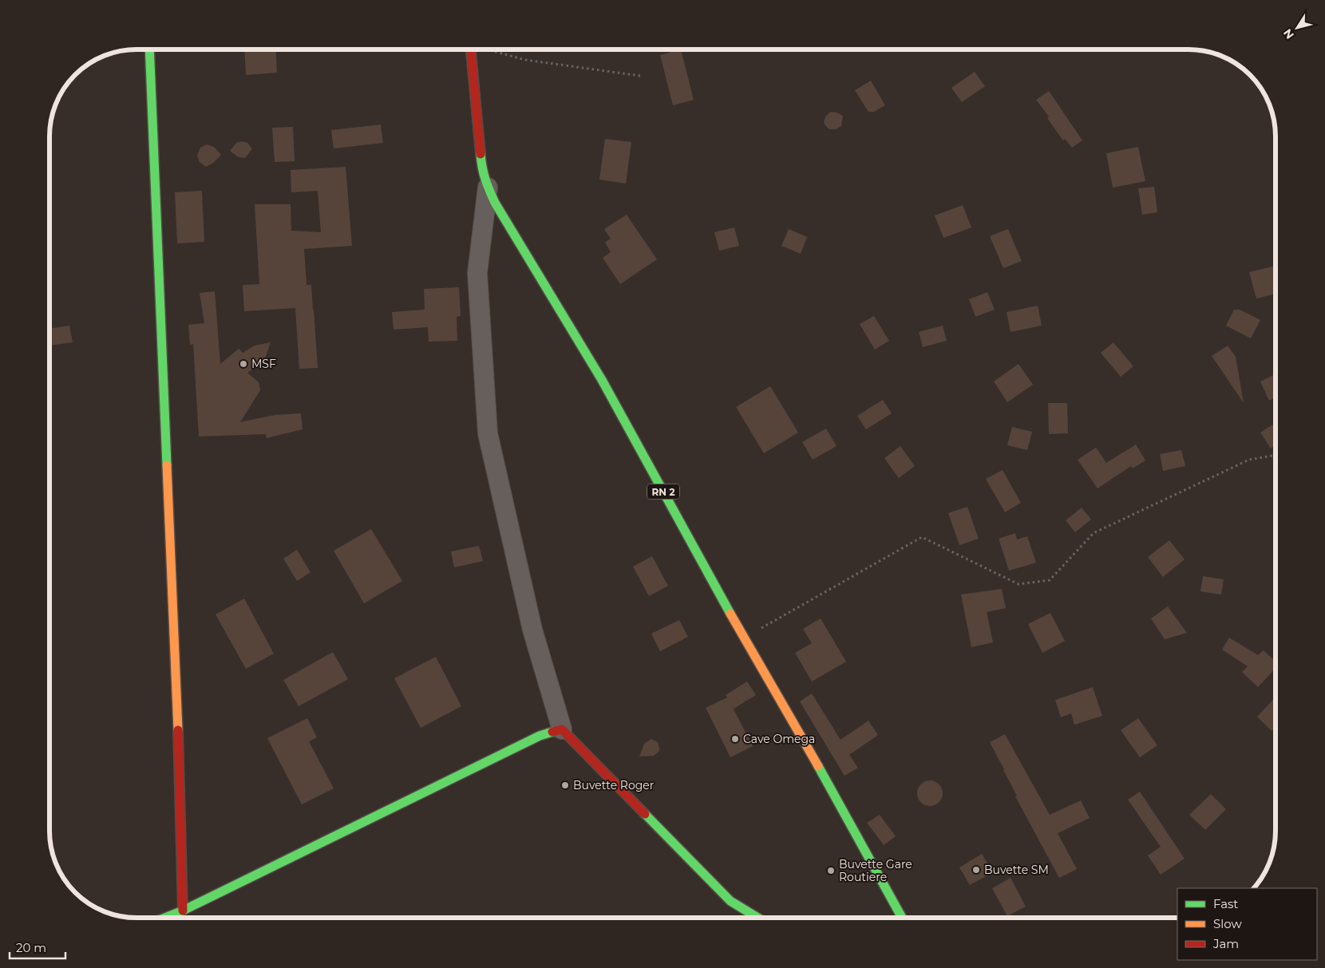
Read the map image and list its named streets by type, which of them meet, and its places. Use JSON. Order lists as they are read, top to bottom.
{
  "streets": {
    "street": ["RN 2"]
  },
  "places": [
    "MSF",
    "Cave Omega",
    "Buvette Roger",
    "Buvette SM",
    "Buvette Gare Routiere"
  ],
  "legend": ["Fast", "Slow", "Jam"],
  "scale_bar": "20 m",
  "north": "bottom left"
}
